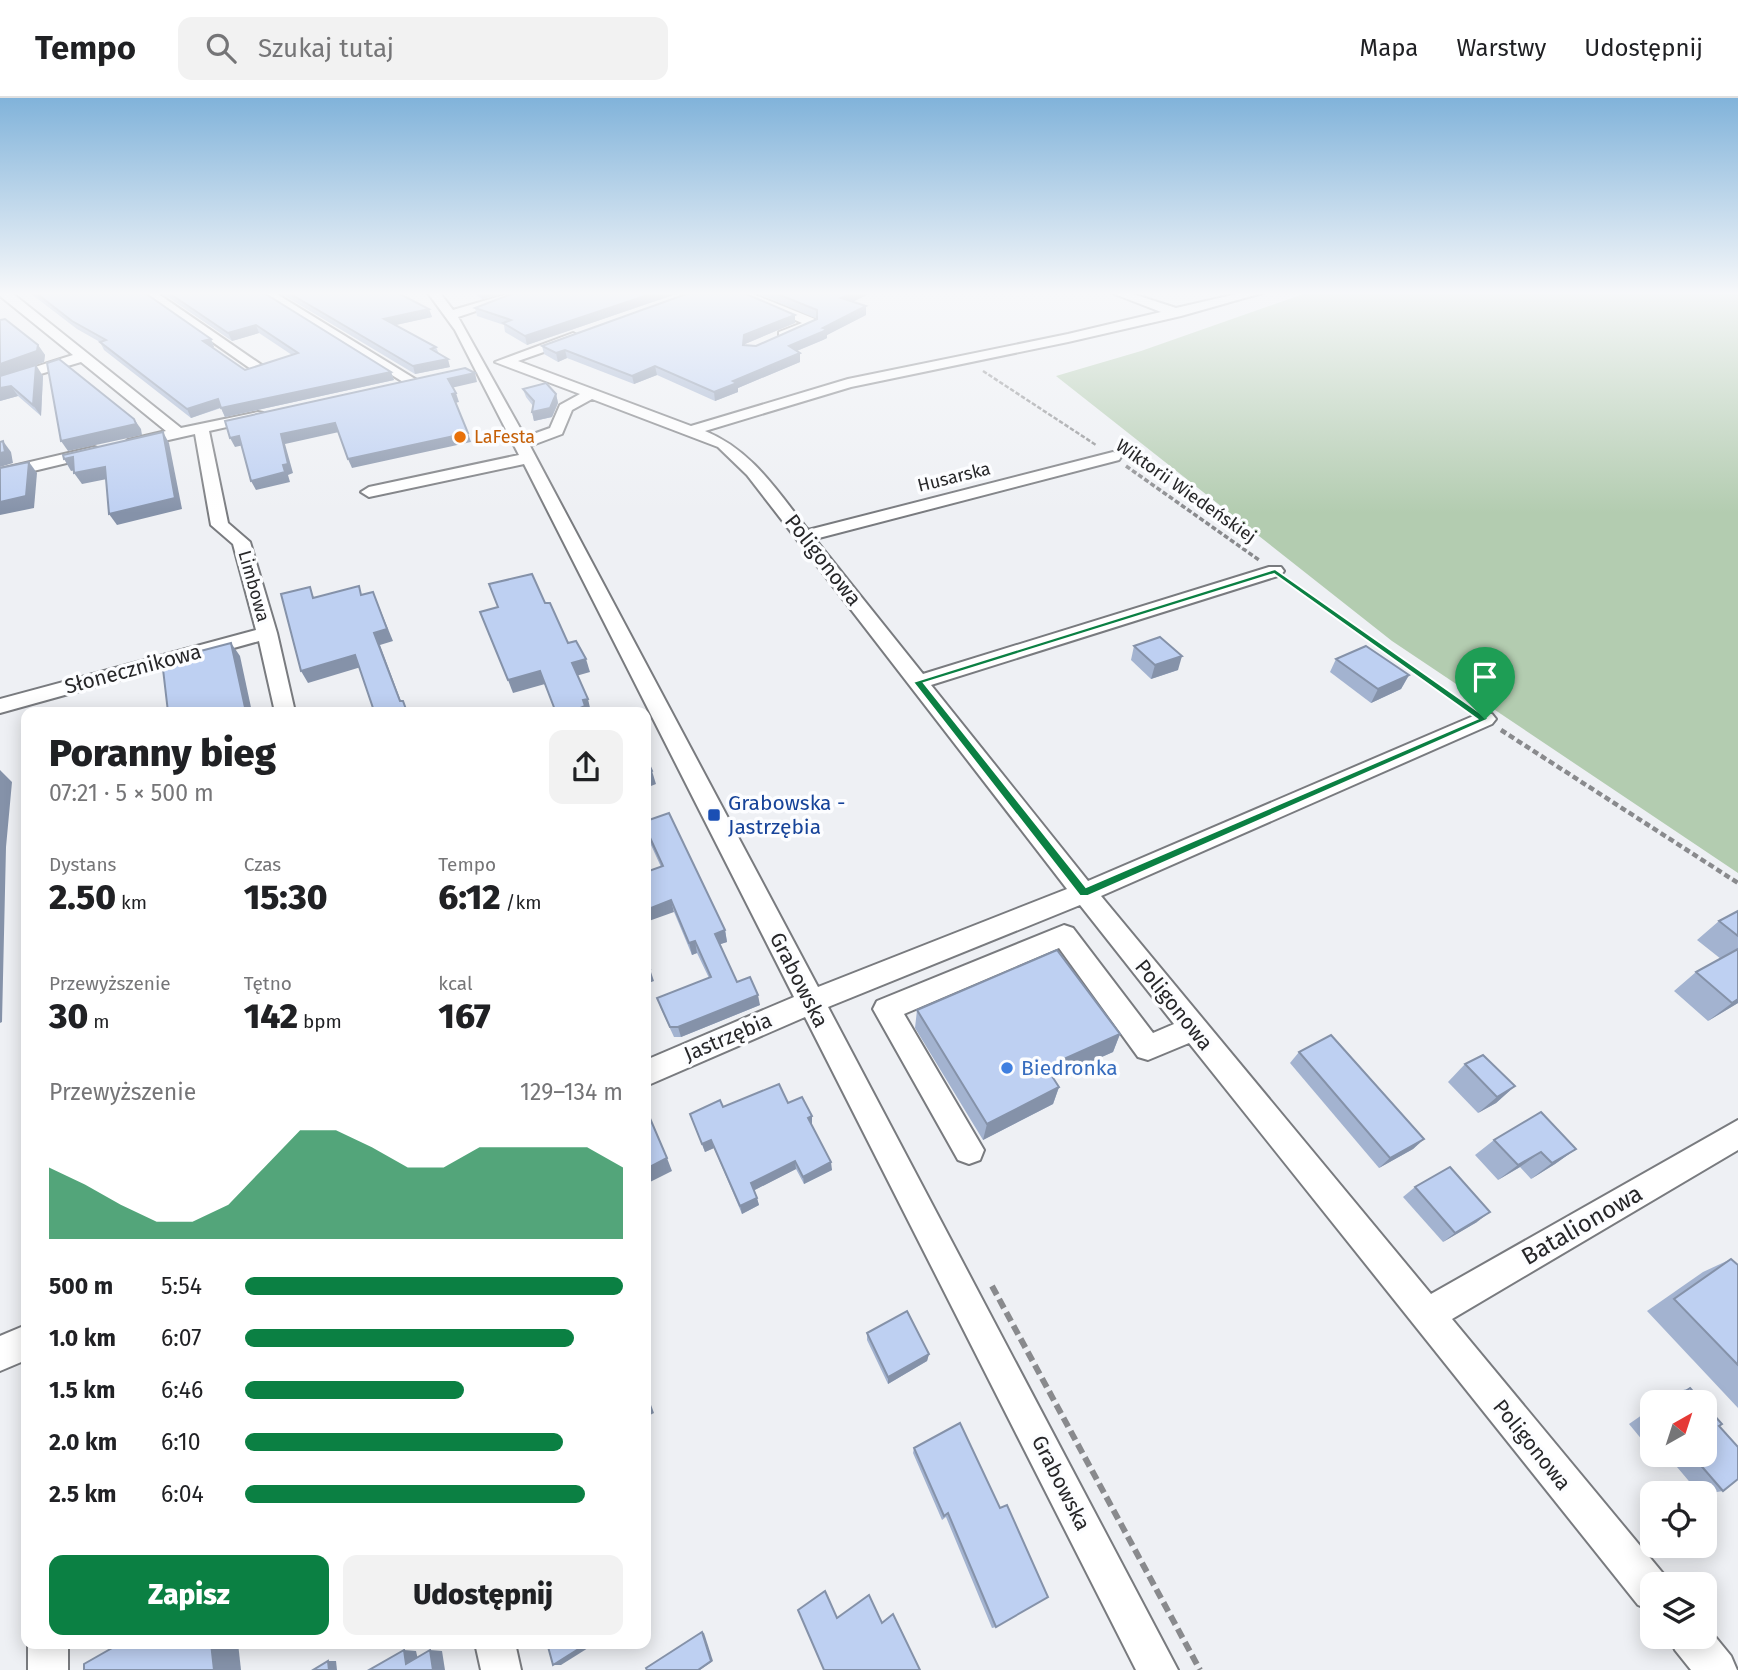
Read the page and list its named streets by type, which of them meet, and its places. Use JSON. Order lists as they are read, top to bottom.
{
  "streets": {
    "street": [
      "Husarska",
      "Poligonowa",
      "Limbowa",
      "Słonecznikowa",
      "Grabowska",
      "Jastrzębia",
      "Batalionowa"
    ],
    "path": ["Wiktorii Wiedeńskiej"]
  },
  "crossings": [
    ["Husarska", "Wiktorii Wiedeńskiej"],
    ["Husarska", "Poligonowa"],
    ["Wiktorii Wiedeńskiej", "Jastrzębia"],
    ["Poligonowa", "Jastrzębia"],
    ["Poligonowa", "Batalionowa"],
    ["Limbowa", "Słonecznikowa"],
    ["Grabowska", "Jastrzębia"]
  ],
  "places": {
    "other": ["LaFesta", "Biedronka"],
    "transit": ["Grabowska - Jastrzębia"]
  },
  "north": "top right",
  "page": {
    "header": "Tempo",
    "search": "Szukaj tutaj",
    "nav": ["Mapa", "Warstwy", "Udostępnij"],
    "heading": ["Poranny bieg", "07:21 · 5 × 500 m"],
    "stats": [
      ["Dystans", "2.50 km"],
      ["Czas", "15:30"],
      ["Tempo", "6:12 /km"],
      ["Przewyższenie", "30 m"],
      ["Tętno", "142 bpm"],
      ["kcal", "167"]
    ],
    "chart": ["Przewyższenie", "129–134 m"],
    "list": [
      {
        "name": "500 m",
        "note": "5:54"
      },
      {
        "name": "1.0 km",
        "note": "6:07"
      },
      {
        "name": "1.5 km",
        "note": "6:46"
      },
      {
        "name": "2.0 km",
        "note": "6:10"
      },
      {
        "name": "2.5 km",
        "note": "6:04"
      }
    ],
    "buttons": ["Zapisz", "Udostępnij"]
  }
}
